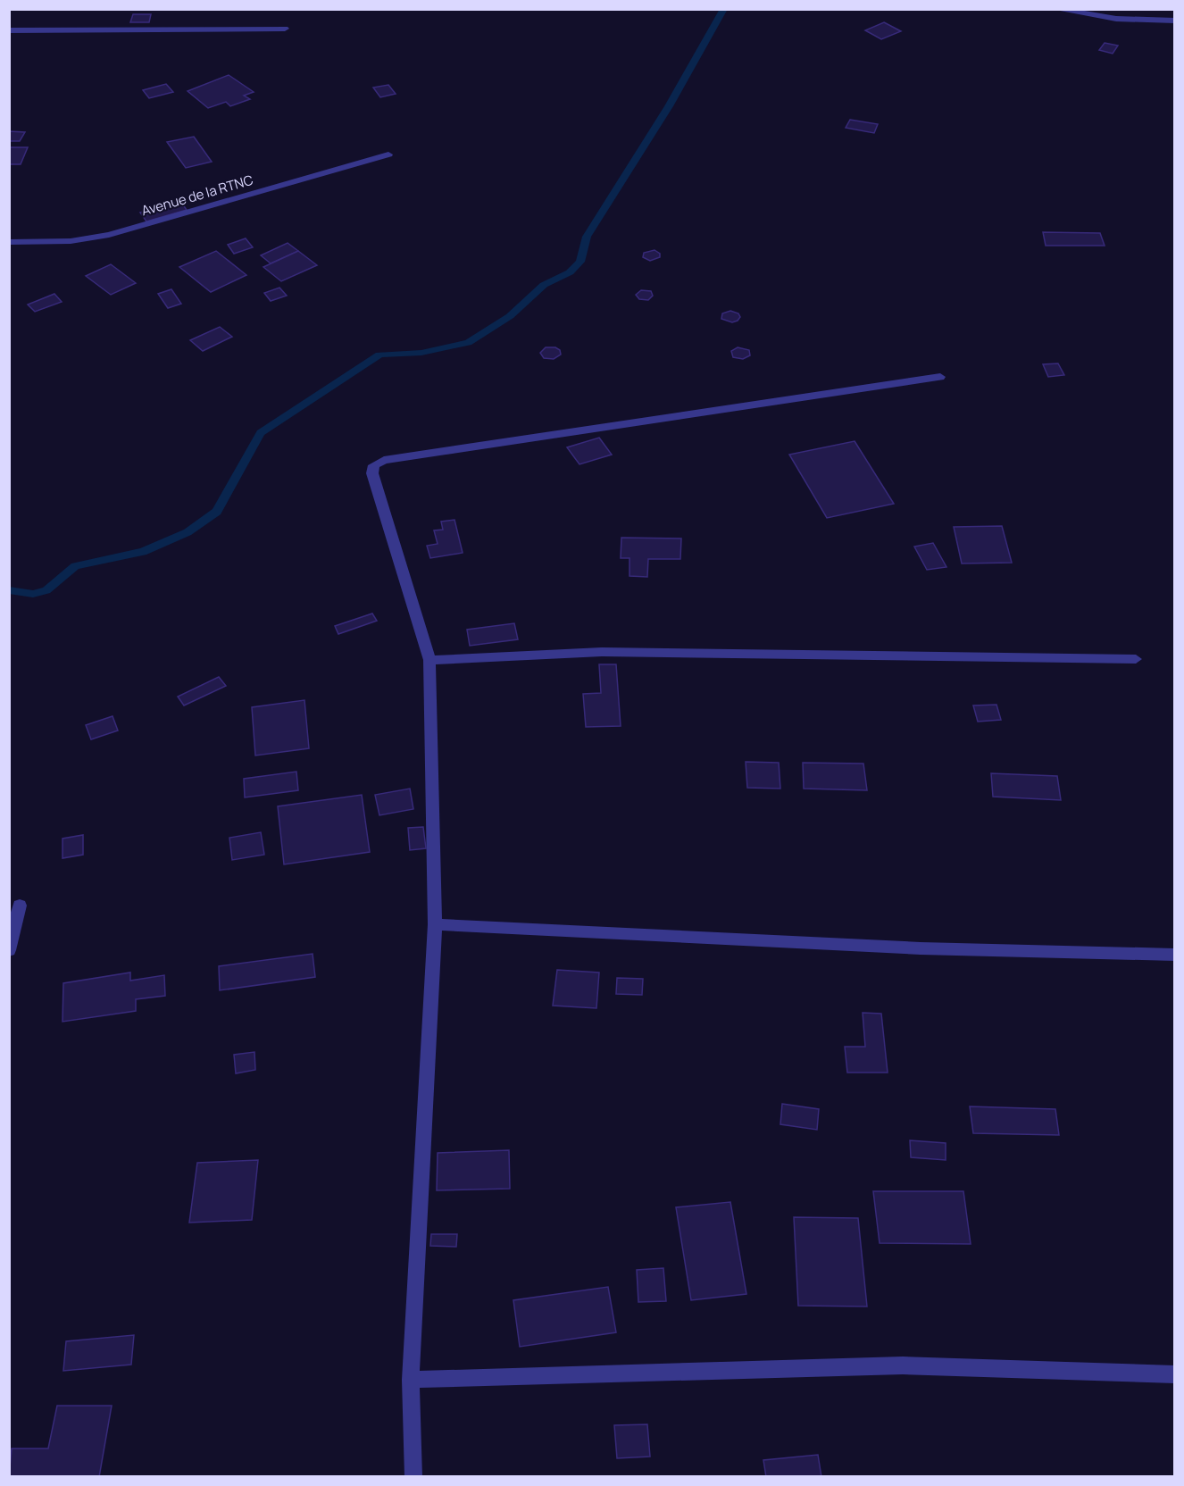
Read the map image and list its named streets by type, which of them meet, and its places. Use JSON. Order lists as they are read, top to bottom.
{
  "streets": {
    "street": ["Avenue de la RTNC"]
  }
}
